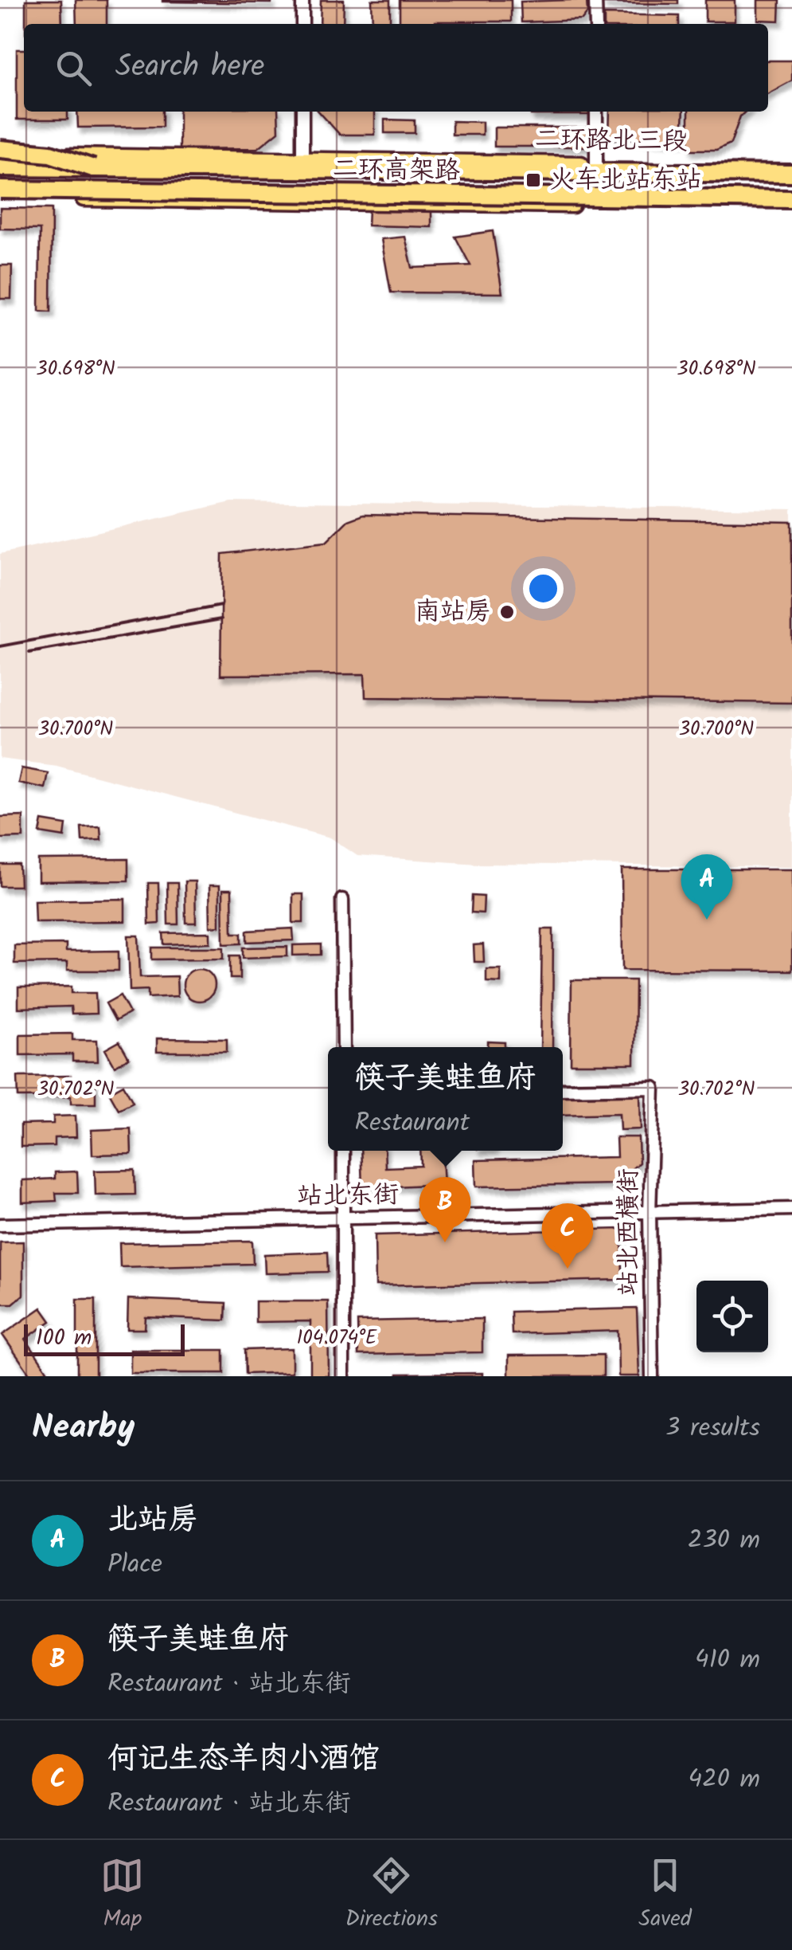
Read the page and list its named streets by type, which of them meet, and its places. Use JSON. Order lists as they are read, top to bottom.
{
  "streets": {
    "highway": ["二环高架路"],
    "main road": ["二环路北三段"],
    "street": ["站北东街", "站北西横街"]
  },
  "crossings": [
    ["站北东街", "站北西横街"]
  ],
  "places": {
    "transit": ["火车北站东站"],
    "other": ["南站房"]
  },
  "scale_bar": "100 m",
  "page": {
    "search": "Search here",
    "pins": ["A", "B", "C"],
    "popup": ["筷子美蛙鱼府", "Restaurant"],
    "scale": "100 m",
    "heading": ["Nearby", "3 results"],
    "list": [
      {
        "mark": "A",
        "name": "北站房",
        "note": "Place",
        "value": "230 m"
      },
      {
        "mark": "B",
        "name": "筷子美蛙鱼府",
        "note": "Restaurant · 站北东街",
        "value": "410 m"
      },
      {
        "mark": "C",
        "name": "何记生态羊肉小酒馆",
        "note": "Restaurant · 站北东街",
        "value": "420 m"
      }
    ],
    "nav": ["Map", "Directions", "Saved"]
  },
  "coordinates": [
    "30.698°N",
    "30.700°N",
    "30.702°N",
    "104.074°E"
  ]
}
